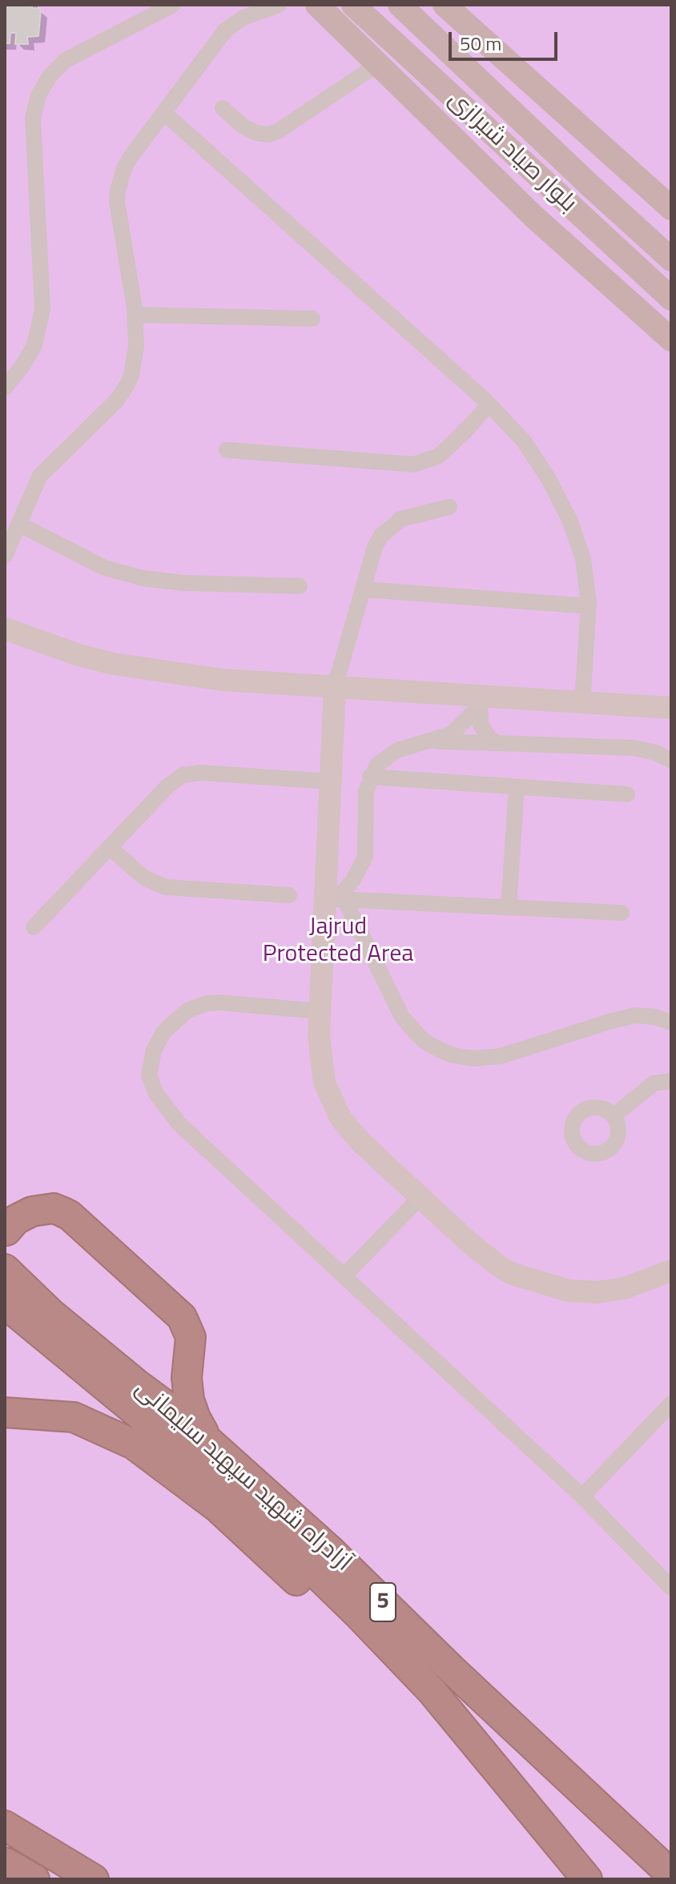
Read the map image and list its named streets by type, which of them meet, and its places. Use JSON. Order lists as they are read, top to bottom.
{
  "streets": {
    "highway": ["آزادراه شهید سپهبد سلیمانی", "5"],
    "main road": ["بلوار صیاد شیرازی"]
  },
  "parks": ["Jajrud Protected Area"],
  "scale_bar": "50 m"
}
